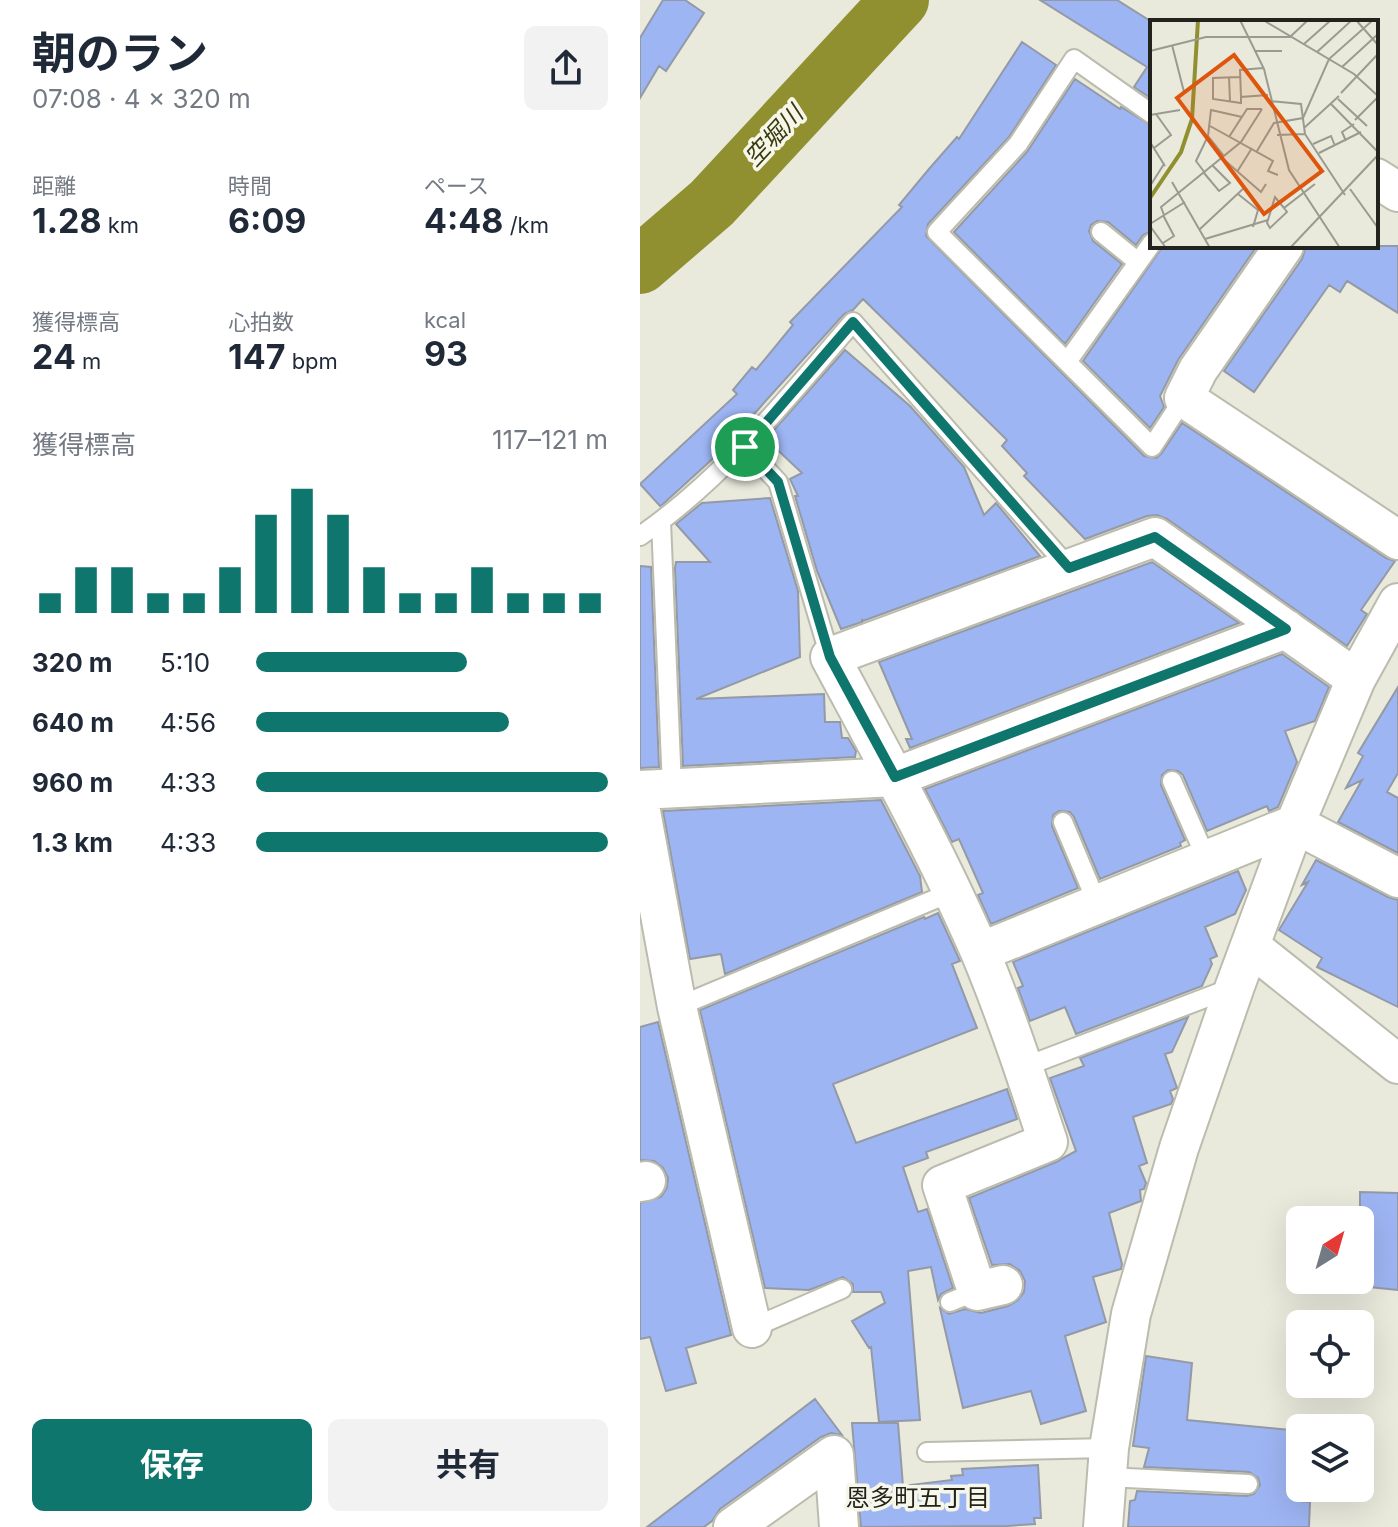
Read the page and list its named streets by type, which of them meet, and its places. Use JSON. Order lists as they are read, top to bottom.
{
  "districts": ["恩多町五丁目"],
  "water": ["空堀川"],
  "north": "top right",
  "page": {
    "heading": ["朝のラン", "07:08 · 4 × 320 m"],
    "stats": [
      ["距離", "1.28 km"],
      ["時間", "6:09"],
      ["ペース", "4:48 /km"],
      ["獲得標高", "24 m"],
      ["心拍数", "147 bpm"],
      ["kcal", "93"]
    ],
    "chart": ["獲得標高", "117–121 m"],
    "list": [
      {
        "name": "320 m",
        "note": "5:10"
      },
      {
        "name": "640 m",
        "note": "4:56"
      },
      {
        "name": "960 m",
        "note": "4:33"
      },
      {
        "name": "1.3 km",
        "note": "4:33"
      }
    ],
    "buttons": ["保存", "共有"]
  }
}
